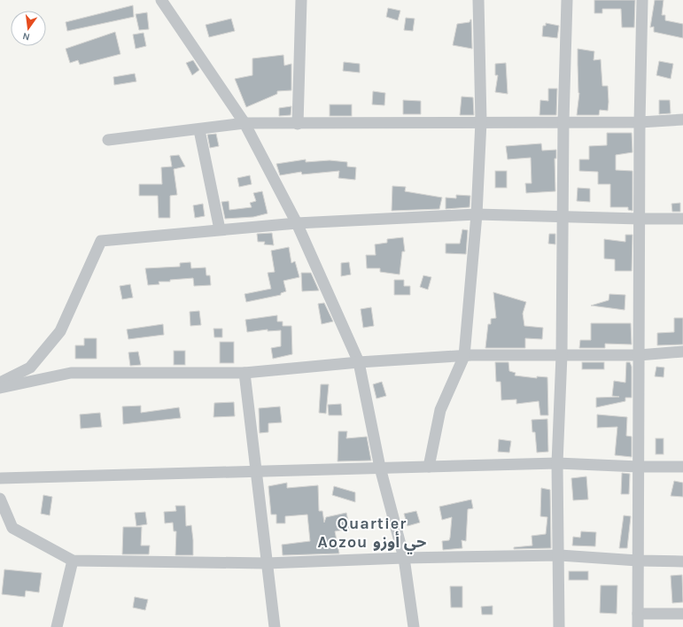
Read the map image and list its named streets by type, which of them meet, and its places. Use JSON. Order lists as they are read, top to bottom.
{
  "districts": ["Quartier Aozou حي أوزو"],
  "north": "bottom"
}
